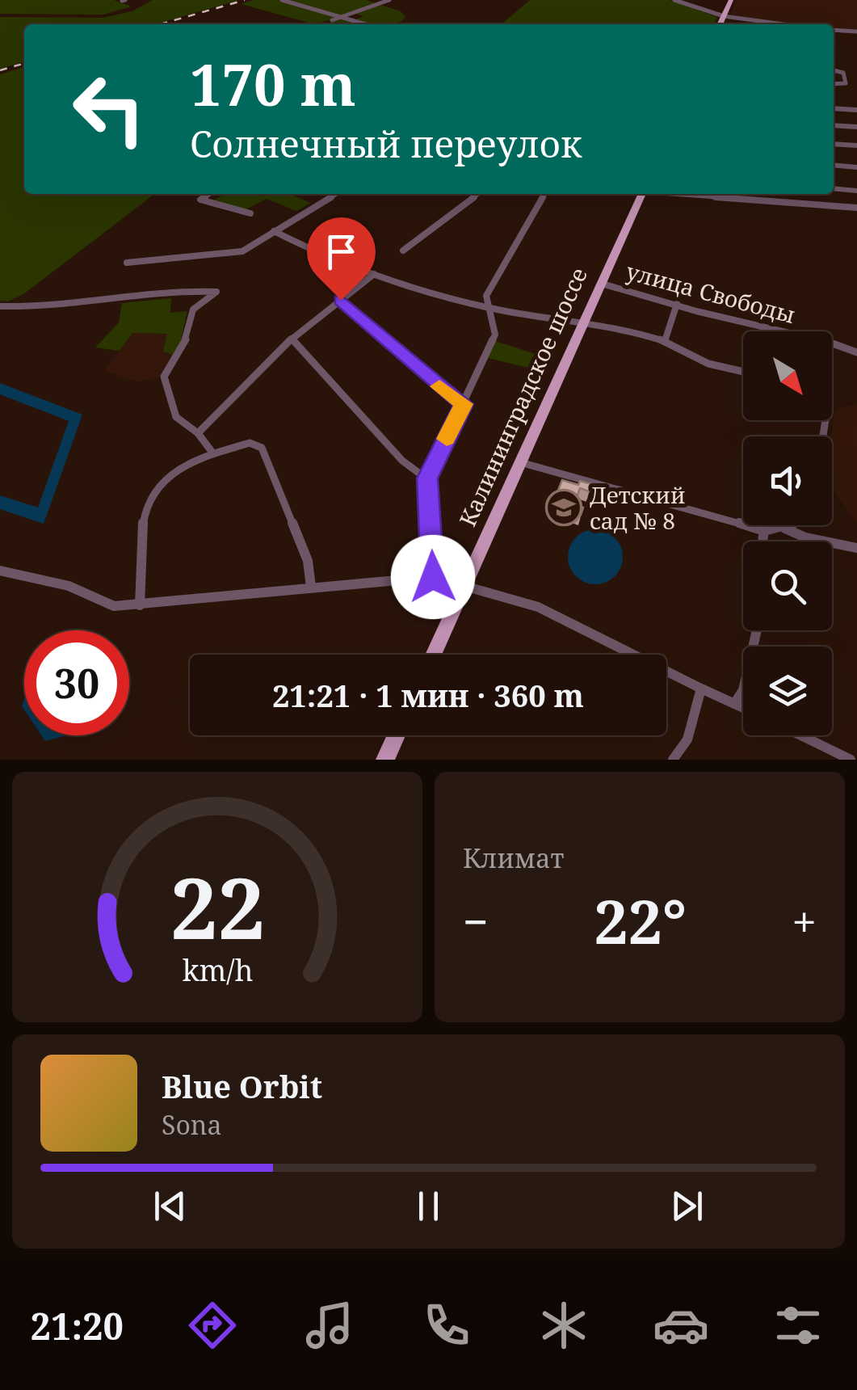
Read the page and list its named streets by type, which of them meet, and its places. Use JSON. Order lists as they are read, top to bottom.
{
  "streets": {
    "main road": ["Калининградское шоссе"],
    "street": ["улица Свободы"]
  },
  "crossings": [
    ["улица Свободы", "Калининградское шоссе"]
  ],
  "places": {
    "school or university": ["Детский сад № 8"]
  },
  "north": "bottom right",
  "page": {
    "turn": ["170 m", "Солнечный переулок"],
    "limit": "30",
    "trip": "21:21 · 1 мин · 360 m",
    "tile": "Климат",
    "heat": ["−", "22°", "+"],
    "song": ["Blue Orbit", "Sona"],
    "tabs": "21:20",
    "gauge": ["22", "km/h"]
  }
}
